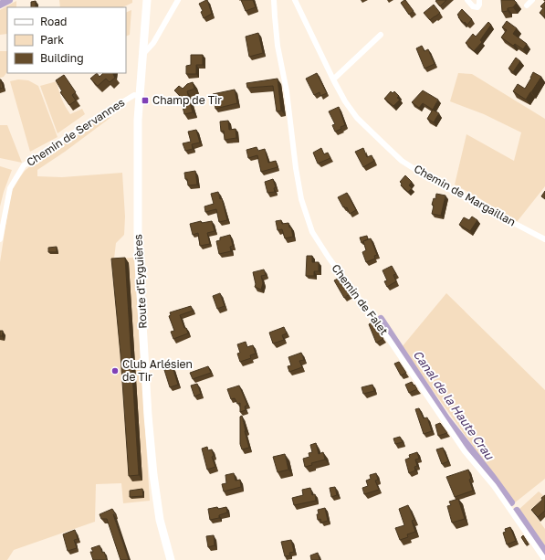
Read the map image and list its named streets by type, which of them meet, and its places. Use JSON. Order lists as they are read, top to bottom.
{
  "streets": {
    "main road": ["Route d'Eyguières"],
    "street": ["Chemin de Servannes", "Chemin de Margaillan", "Chemin de Falet"]
  },
  "crossings": [
    ["Chemin de Servannes", "Route d'Eyguières"]
  ],
  "water": ["Canal de la Haute Crau"],
  "places": {
    "transit": ["Champ de Tir"],
    "other": ["Club Arlésien de Tir"]
  },
  "legend": ["Road", "Park", "Building"]
}
